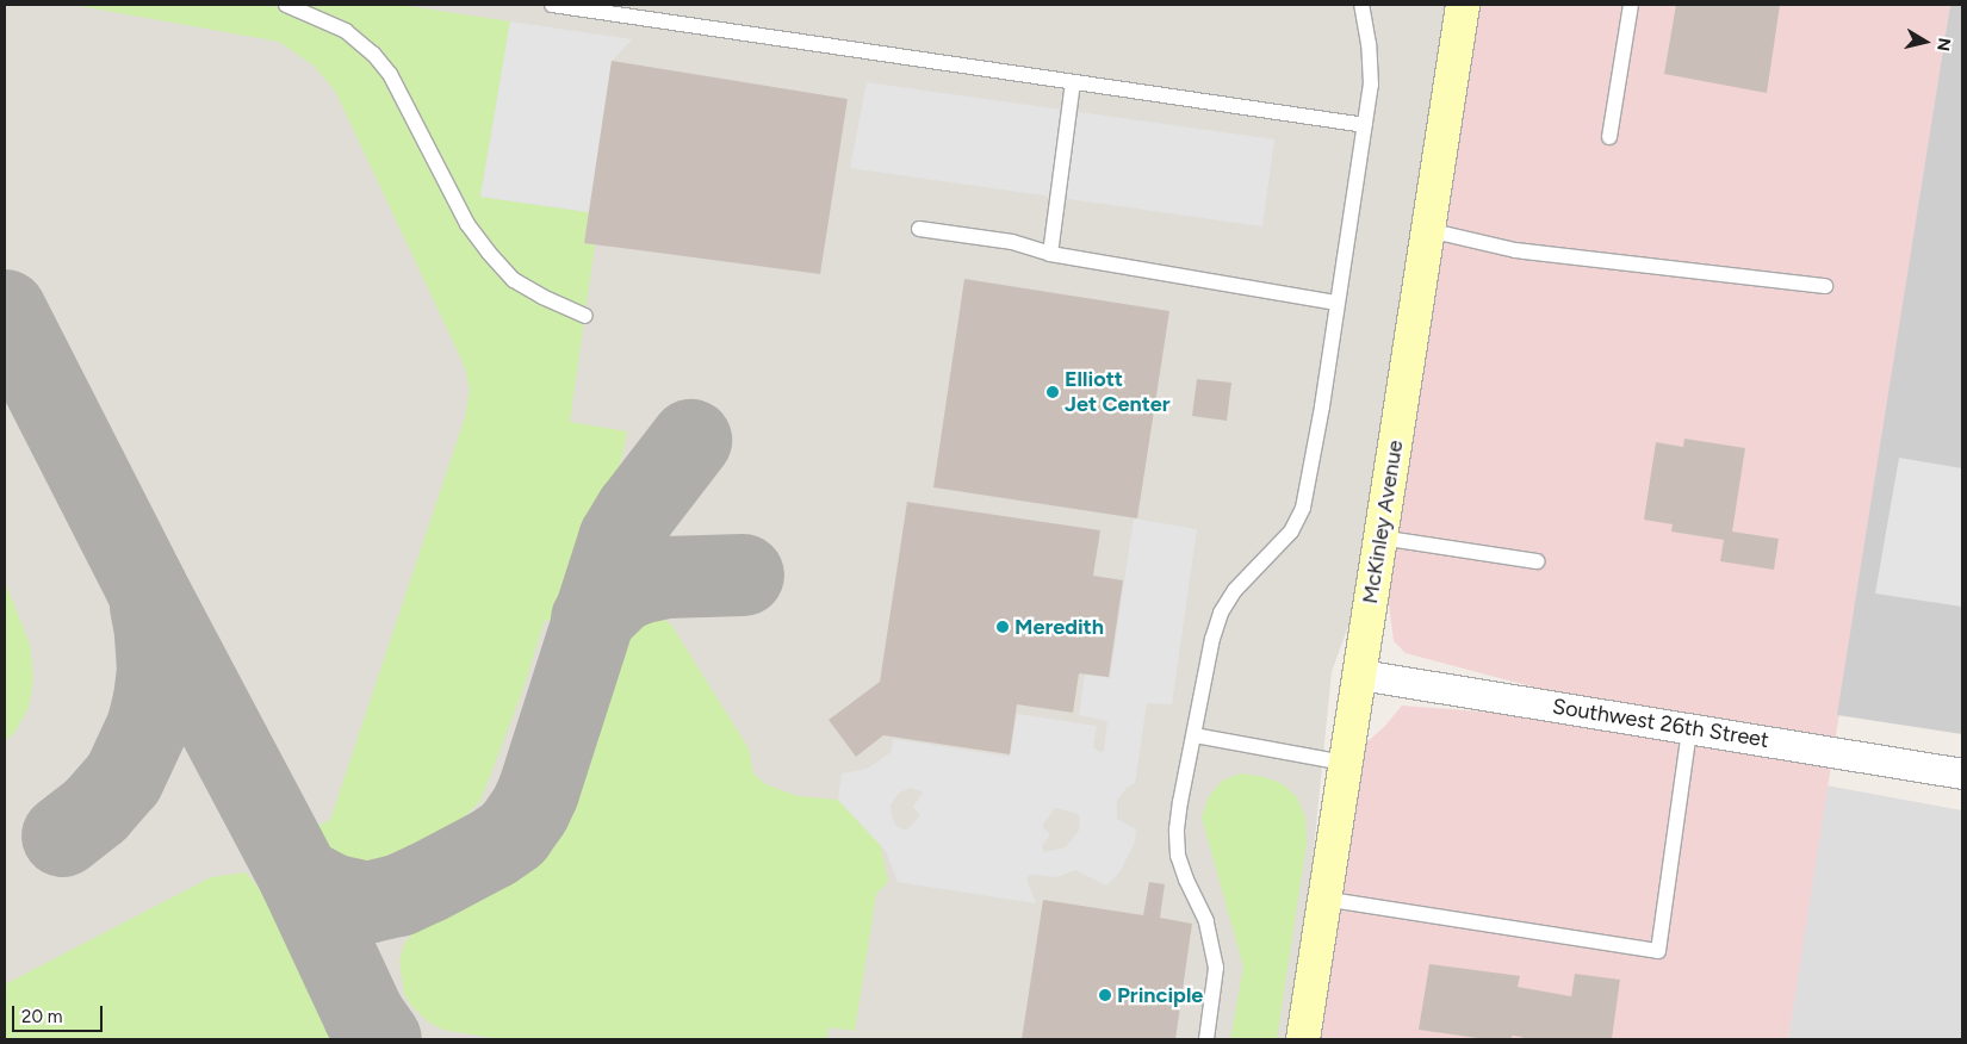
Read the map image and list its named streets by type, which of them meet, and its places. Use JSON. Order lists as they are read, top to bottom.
{
  "streets": {
    "main road": ["McKinley Avenue"],
    "street": ["Southwest 26th Street"]
  },
  "crossings": [
    ["McKinley Avenue", "Southwest 26th Street"]
  ],
  "places": ["Elliott Jet Center", "Meredith", "Principle"],
  "scale_bar": "20 m",
  "north": "right"
}
